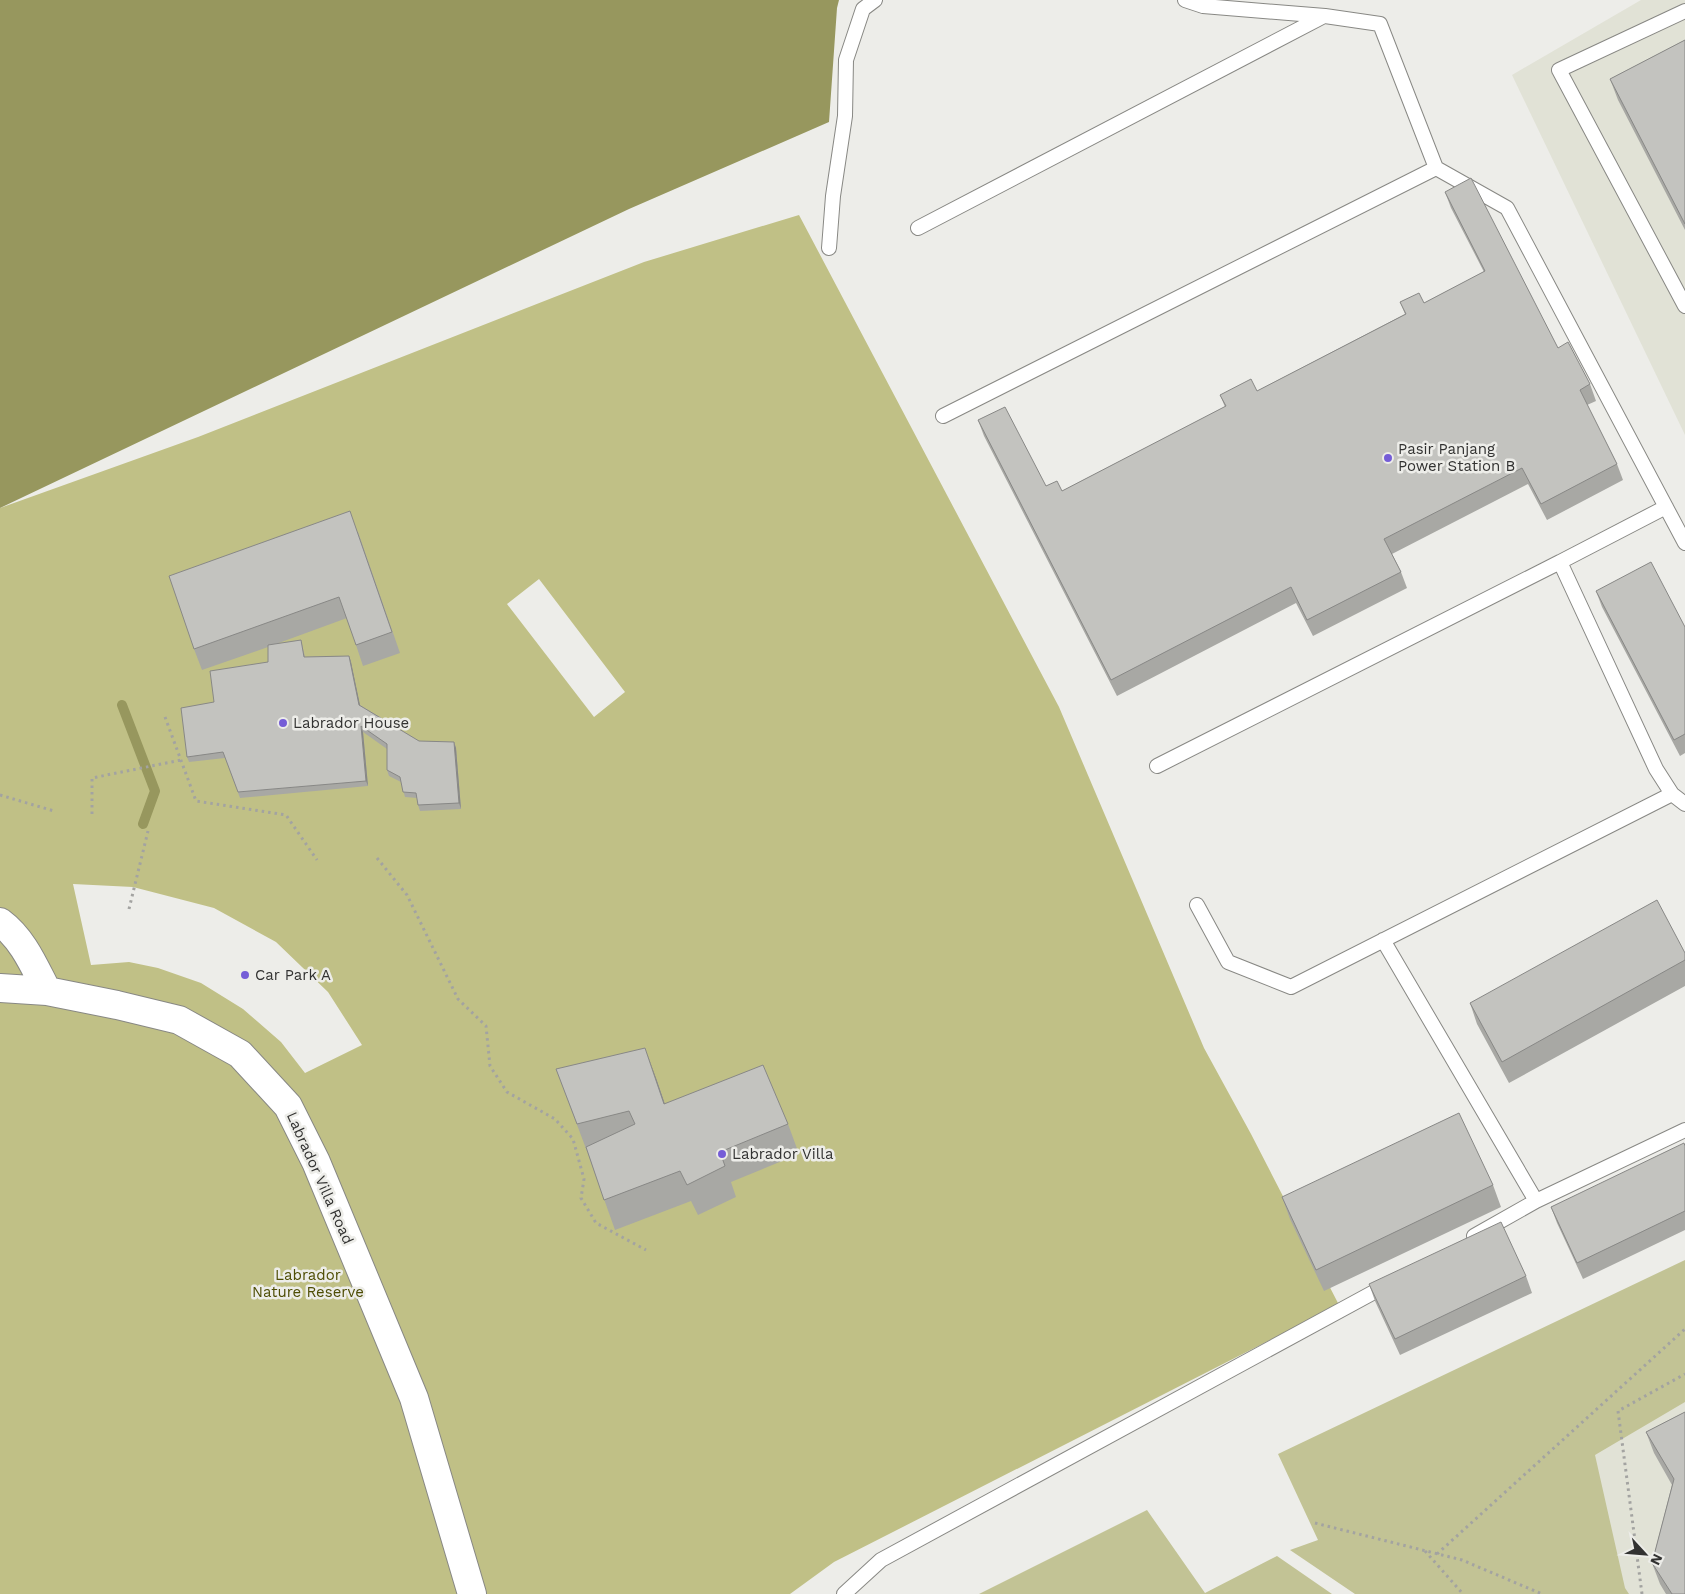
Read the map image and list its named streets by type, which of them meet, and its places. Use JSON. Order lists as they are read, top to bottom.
{
  "streets": {
    "street": ["Labrador Villa Road"]
  },
  "parks": ["Labrador Nature Reserve"],
  "places": [
    "Pasir Panjang Power Station B",
    "Labrador House",
    "Car Park A",
    "Labrador Villa"
  ],
  "north": "bottom right"
}
